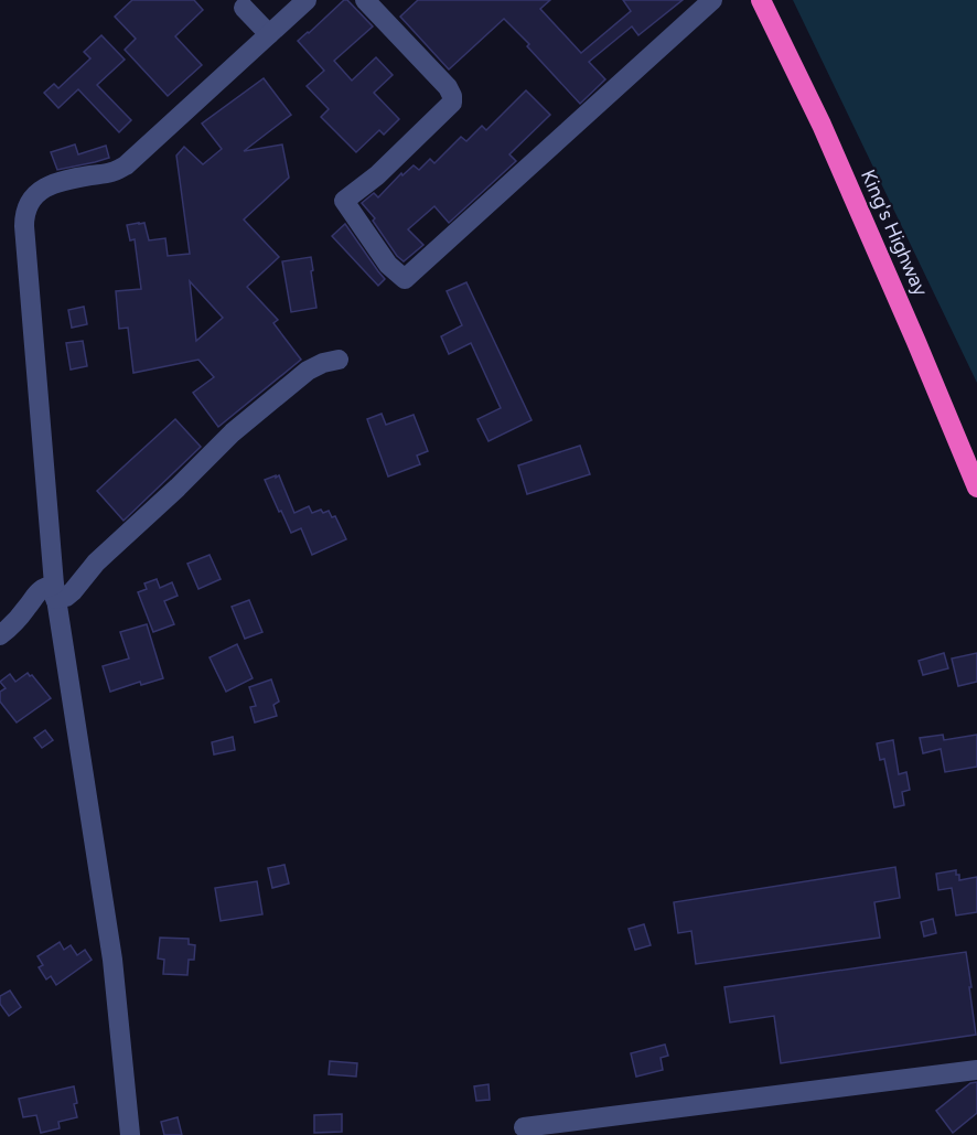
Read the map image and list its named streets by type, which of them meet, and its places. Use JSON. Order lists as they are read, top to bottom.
{
  "streets": {
    "highway": ["King's Highway"]
  }
}
